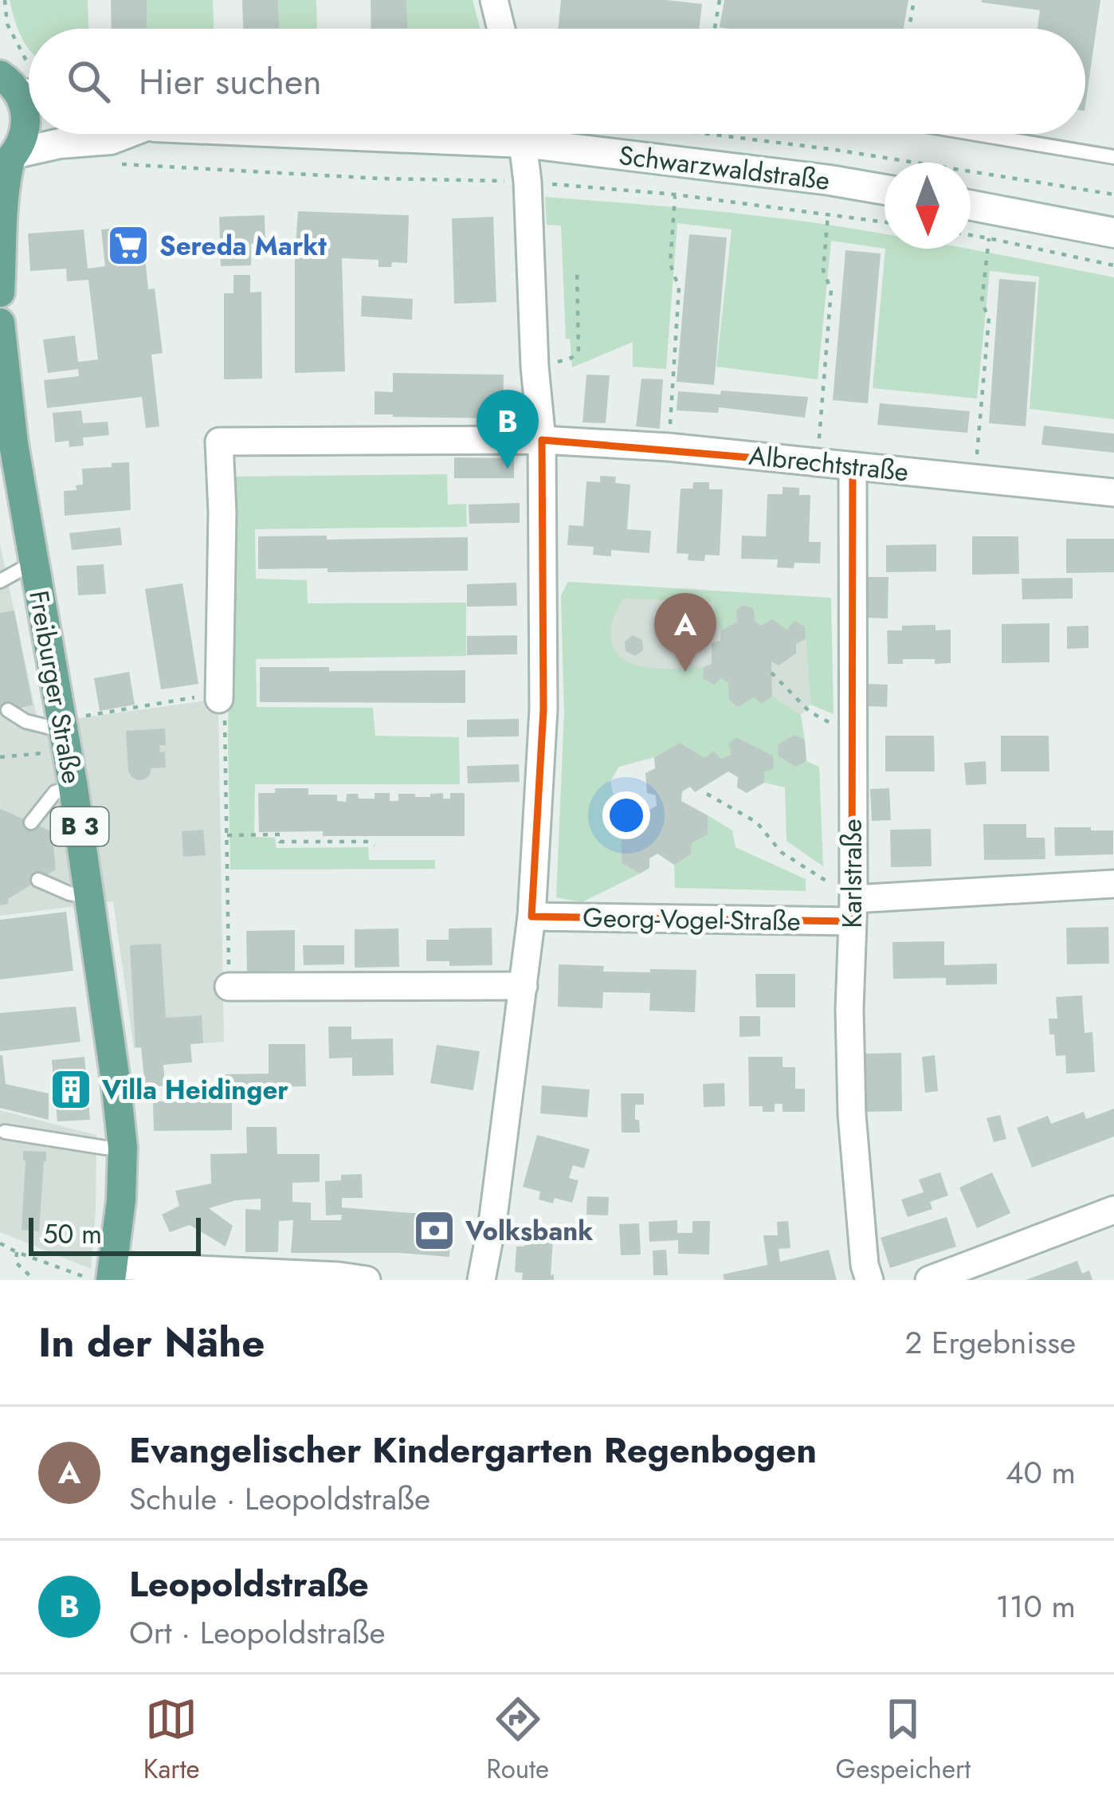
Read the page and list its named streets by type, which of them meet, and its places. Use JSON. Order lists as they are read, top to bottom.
{
  "streets": {
    "main road": ["Freiburger Straße", "B 3"],
    "street": [
      "Schwarzwaldstraße",
      "Albrechtstraße",
      "Karlstraße",
      "Georg-Vogel-Straße"
    ]
  },
  "crossings": [
    ["Albrechtstraße", "Karlstraße"],
    ["Karlstraße", "Georg-Vogel-Straße"]
  ],
  "places": {
    "supermarket": ["Sereda Markt"],
    "building": ["Villa Heidinger"],
    "bank": ["Volksbank"]
  },
  "scale_bar": "50 m",
  "north": "bottom",
  "page": {
    "search": "Hier suchen",
    "pins": ["B", "A"],
    "scale": "50 m",
    "heading": ["In der Nähe", "2 Ergebnisse"],
    "list": [
      {
        "mark": "A",
        "name": "Evangelischer Kindergarten Regenbogen",
        "note": "Schule · Leopoldstraße",
        "value": "40 m"
      },
      {
        "mark": "B",
        "name": "Leopoldstraße",
        "note": "Ort · Leopoldstraße",
        "value": "110 m"
      }
    ],
    "nav": ["Karte", "Route", "Gespeichert"]
  }
}
